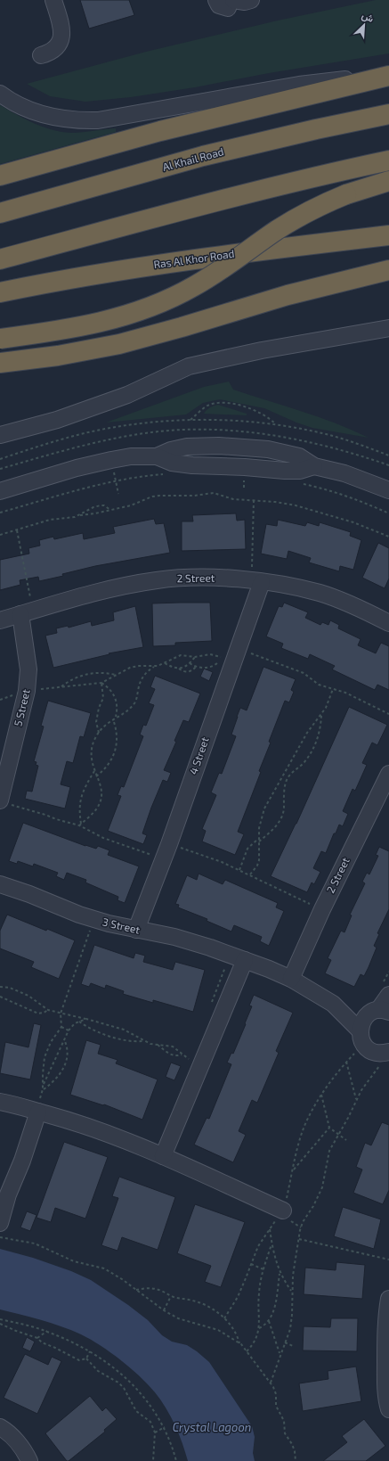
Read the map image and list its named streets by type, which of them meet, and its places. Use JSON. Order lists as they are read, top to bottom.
{
  "streets": {
    "highway": ["Al Khail Road", "Ras Al Khor Road"],
    "street": [
      "2 Street",
      "5 Street",
      "4 Street",
      "3 Street"
    ]
  },
  "crossings": [
    ["2 Street", "5 Street"],
    ["2 Street", "4 Street"],
    ["2 Street", "3 Street"],
    ["4 Street", "3 Street"]
  ],
  "water": ["Crystal Lagoon"],
  "north": "top right"
}
